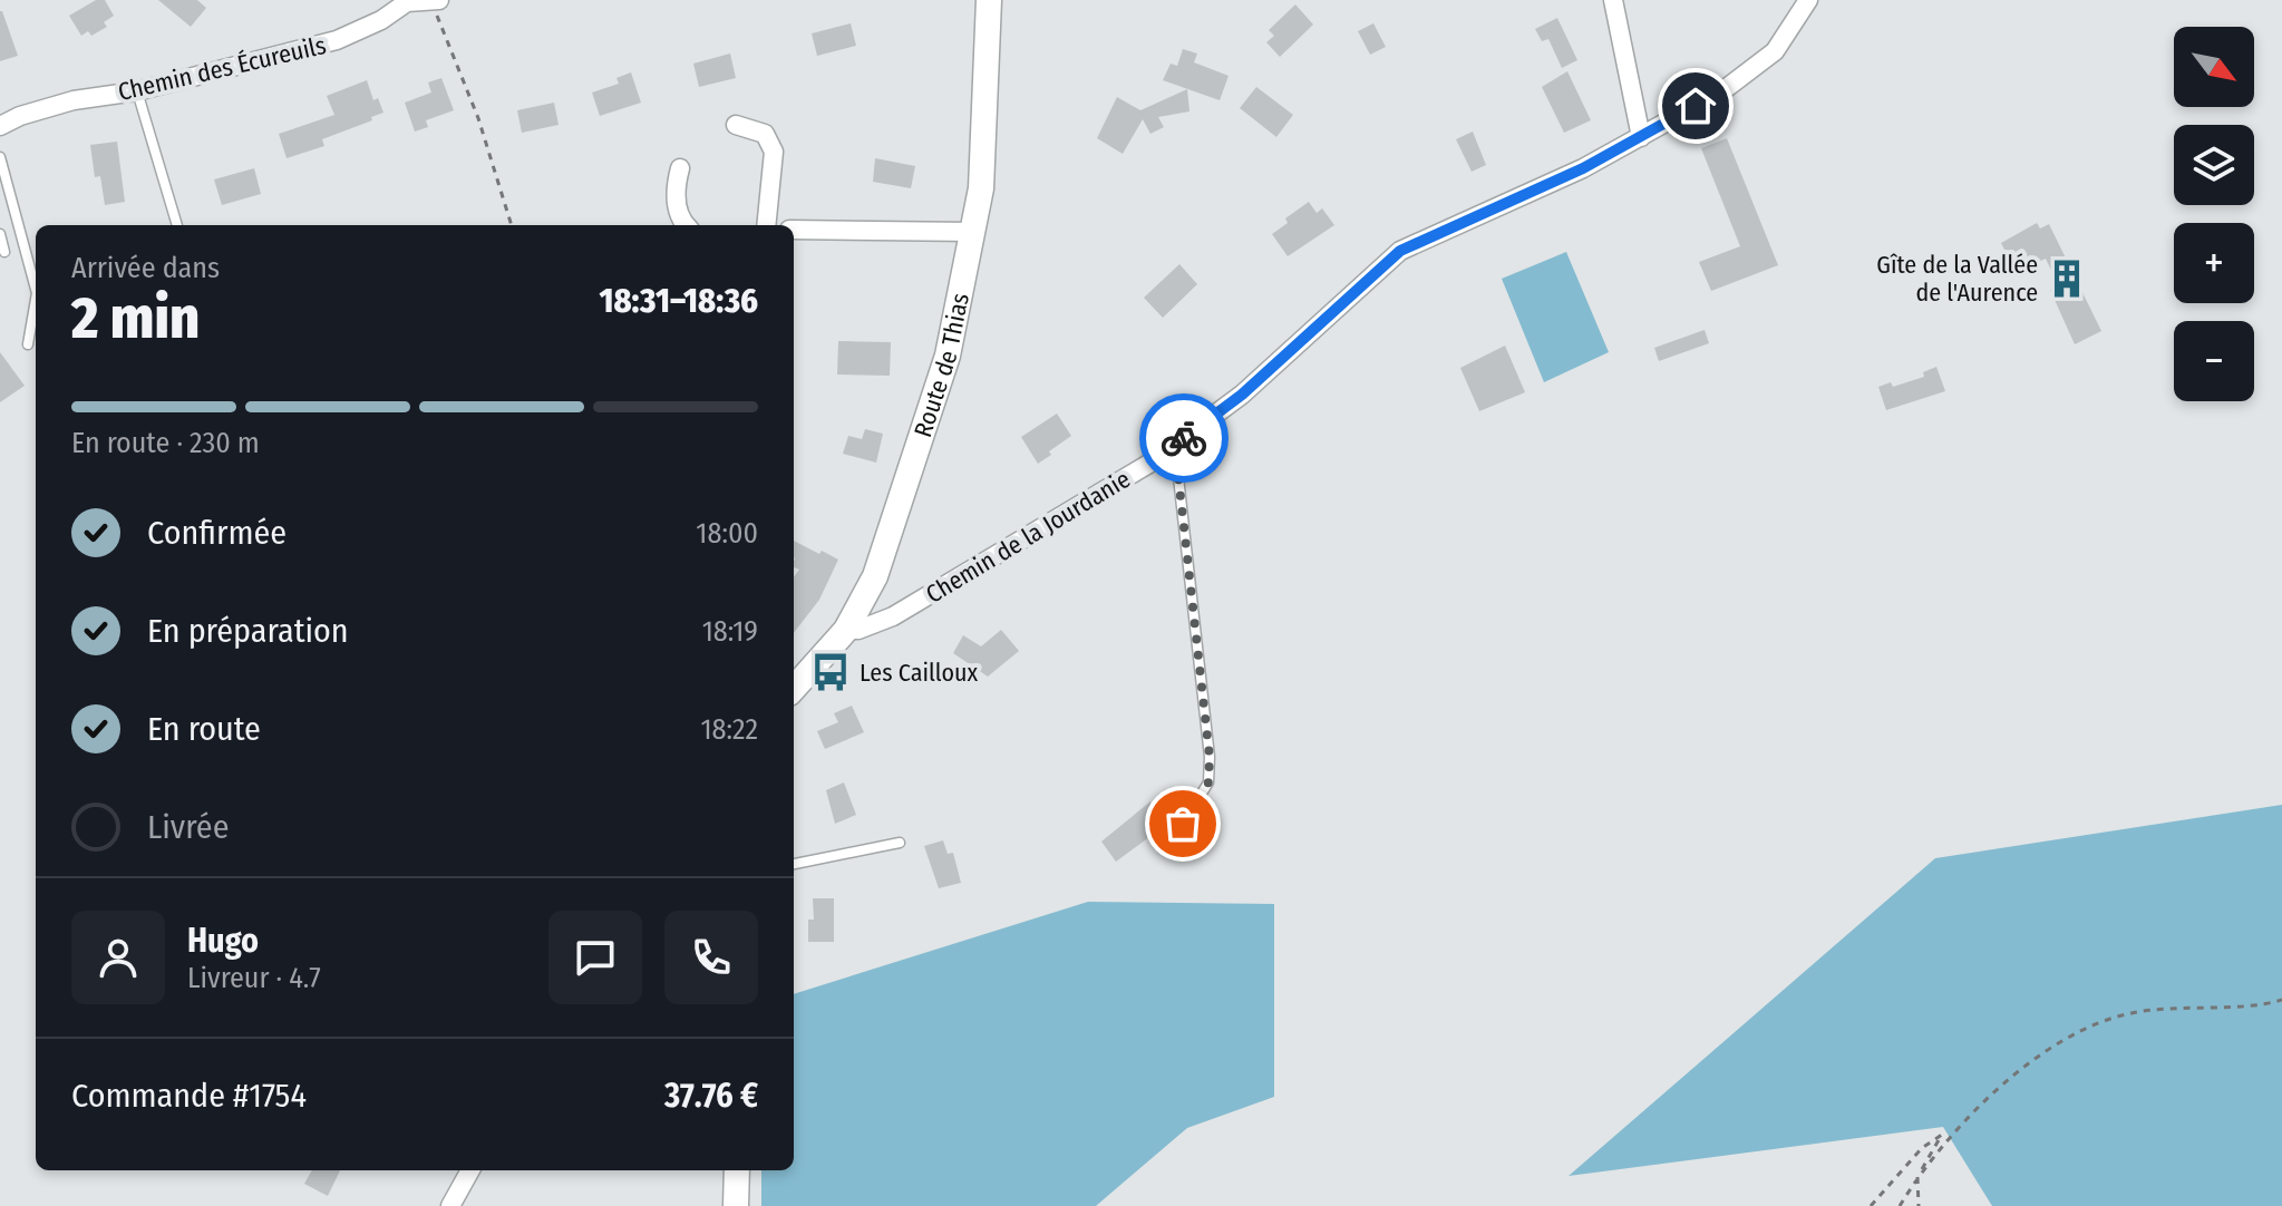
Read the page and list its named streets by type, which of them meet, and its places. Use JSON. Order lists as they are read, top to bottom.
{
  "streets": {
    "street": ["Chemin des Écureuils", "Route de Thias", "Chemin de la Jourdanie"]
  },
  "crossings": [
    ["Route de Thias", "Chemin de la Jourdanie"]
  ],
  "places": {
    "building": ["Gîte de la Vallée de l'Aurence"],
    "bus stop": ["Les Cailloux"]
  },
  "north": "bottom right",
  "page": {
    "map_buttons": ["+", "−"],
    "heading": ["2 min", "Arrivée dans", "18:31–18:36"],
    "panel": [
      "Hugo",
      "Livreur · 4.7",
      "Commande #1754",
      "37.76 €"
    ],
    "bar": "En route · 230 m",
    "list": [
      ["Confirmée", "18:00"],
      ["En préparation", "18:19"],
      ["En route", "18:22"],
      "Livrée"
    ]
  }
}
